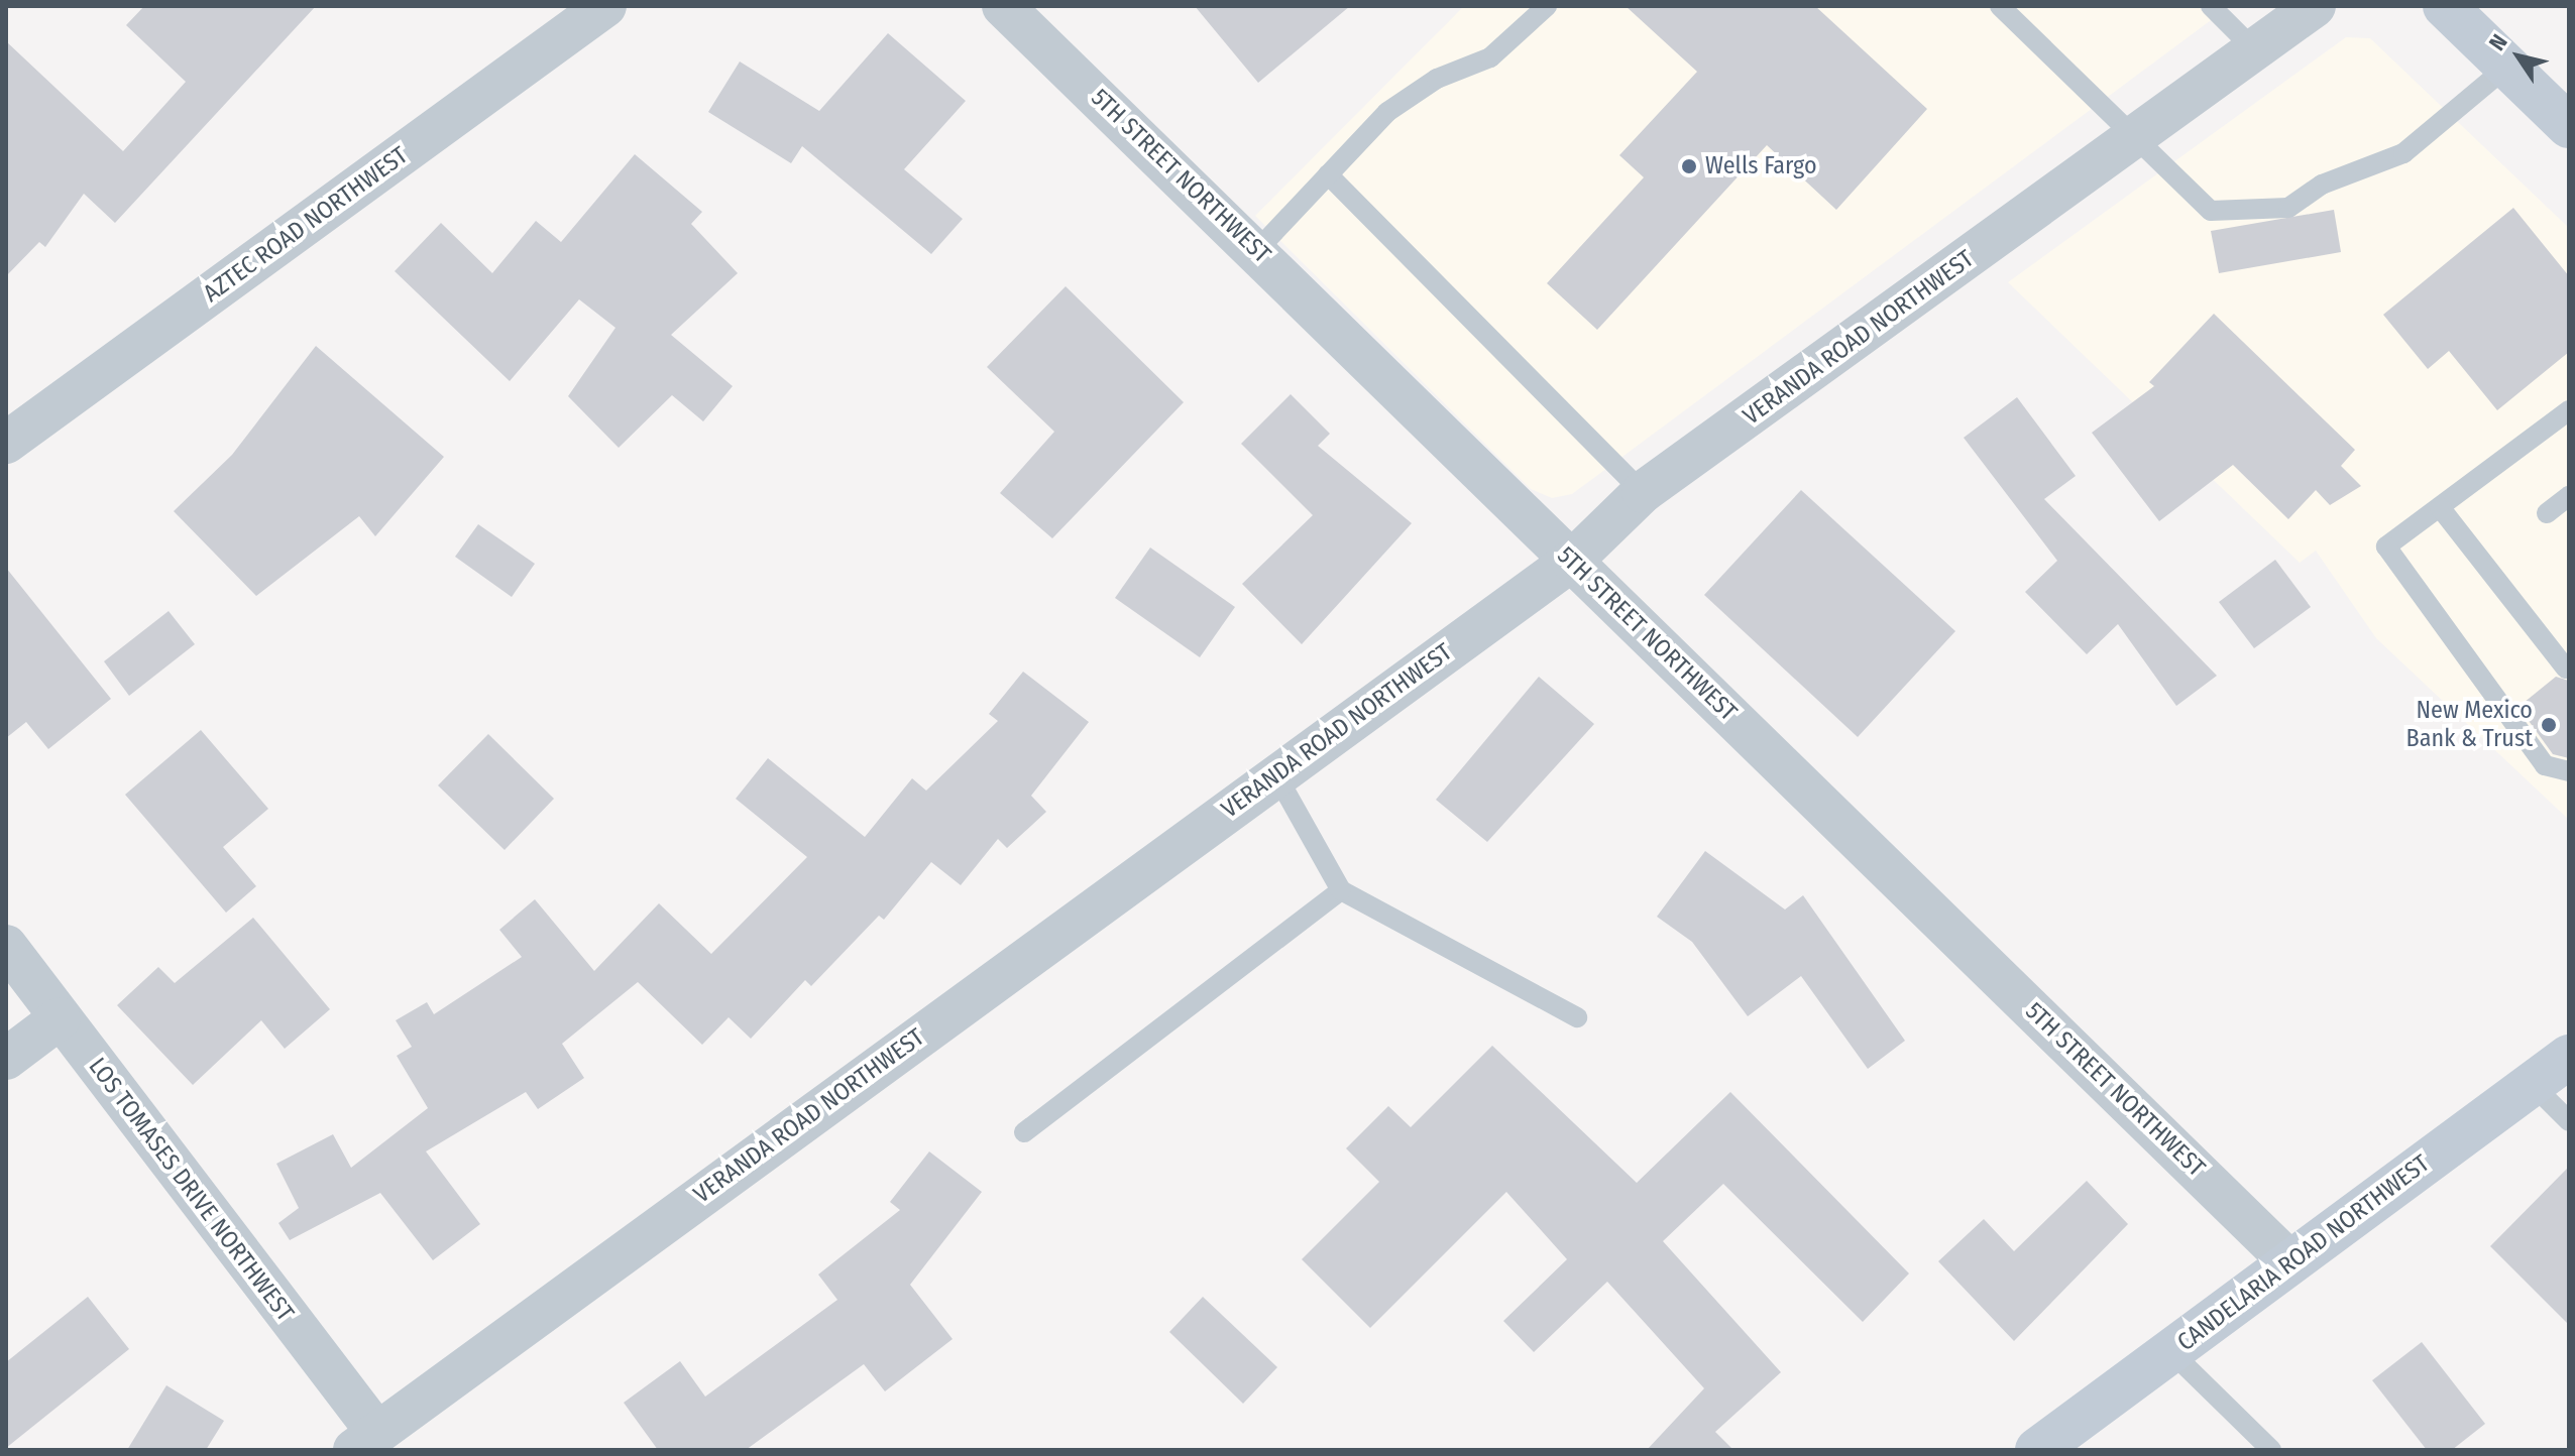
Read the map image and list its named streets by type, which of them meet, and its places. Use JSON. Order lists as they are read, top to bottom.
{
  "streets": {
    "main road": ["CANDELARIA ROAD NORTHWEST"],
    "street": [
      "5TH STREET NORTHWEST",
      "AZTEC ROAD NORTHWEST",
      "VERANDA ROAD NORTHWEST",
      "LOS TOMASES DRIVE NORTHWEST"
    ]
  },
  "crossings": [
    ["5TH STREET NORTHWEST", "VERANDA ROAD NORTHWEST"],
    ["5TH STREET NORTHWEST", "CANDELARIA ROAD NORTHWEST"],
    ["VERANDA ROAD NORTHWEST", "LOS TOMASES DRIVE NORTHWEST"]
  ],
  "places": ["Wells Fargo", "New Mexico Bank & Trust"],
  "north": "top left"
}
